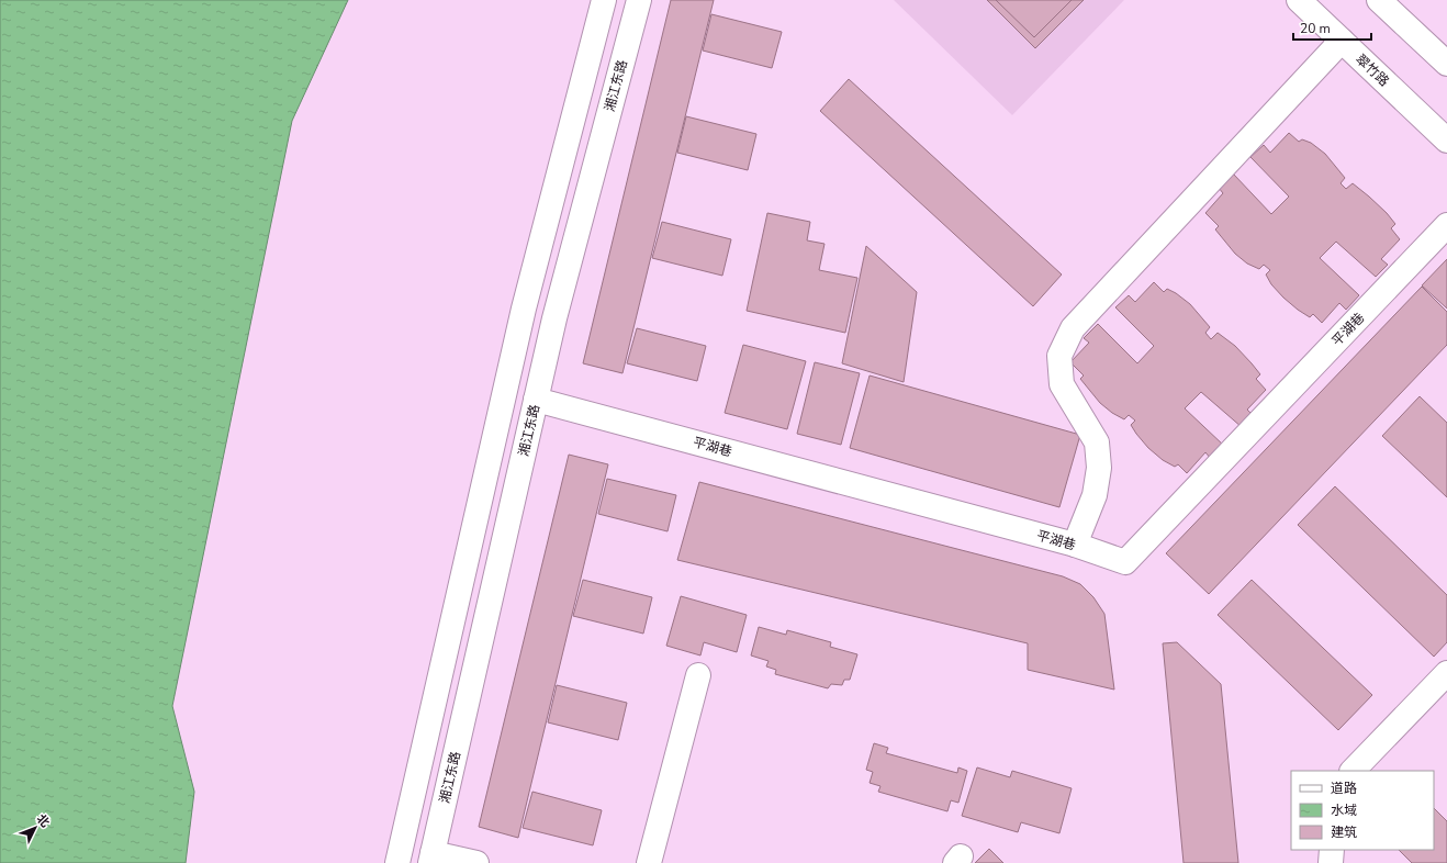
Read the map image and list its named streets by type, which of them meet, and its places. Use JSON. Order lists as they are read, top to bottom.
{
  "streets": {
    "main road": ["翠竹路", "湘江东路", "平湖巷"]
  },
  "crossings": [
    ["湘江东路", "平湖巷"]
  ],
  "legend": ["道路", "水域", "建筑"],
  "scale_bar": "20 m",
  "north": "top right"
}
